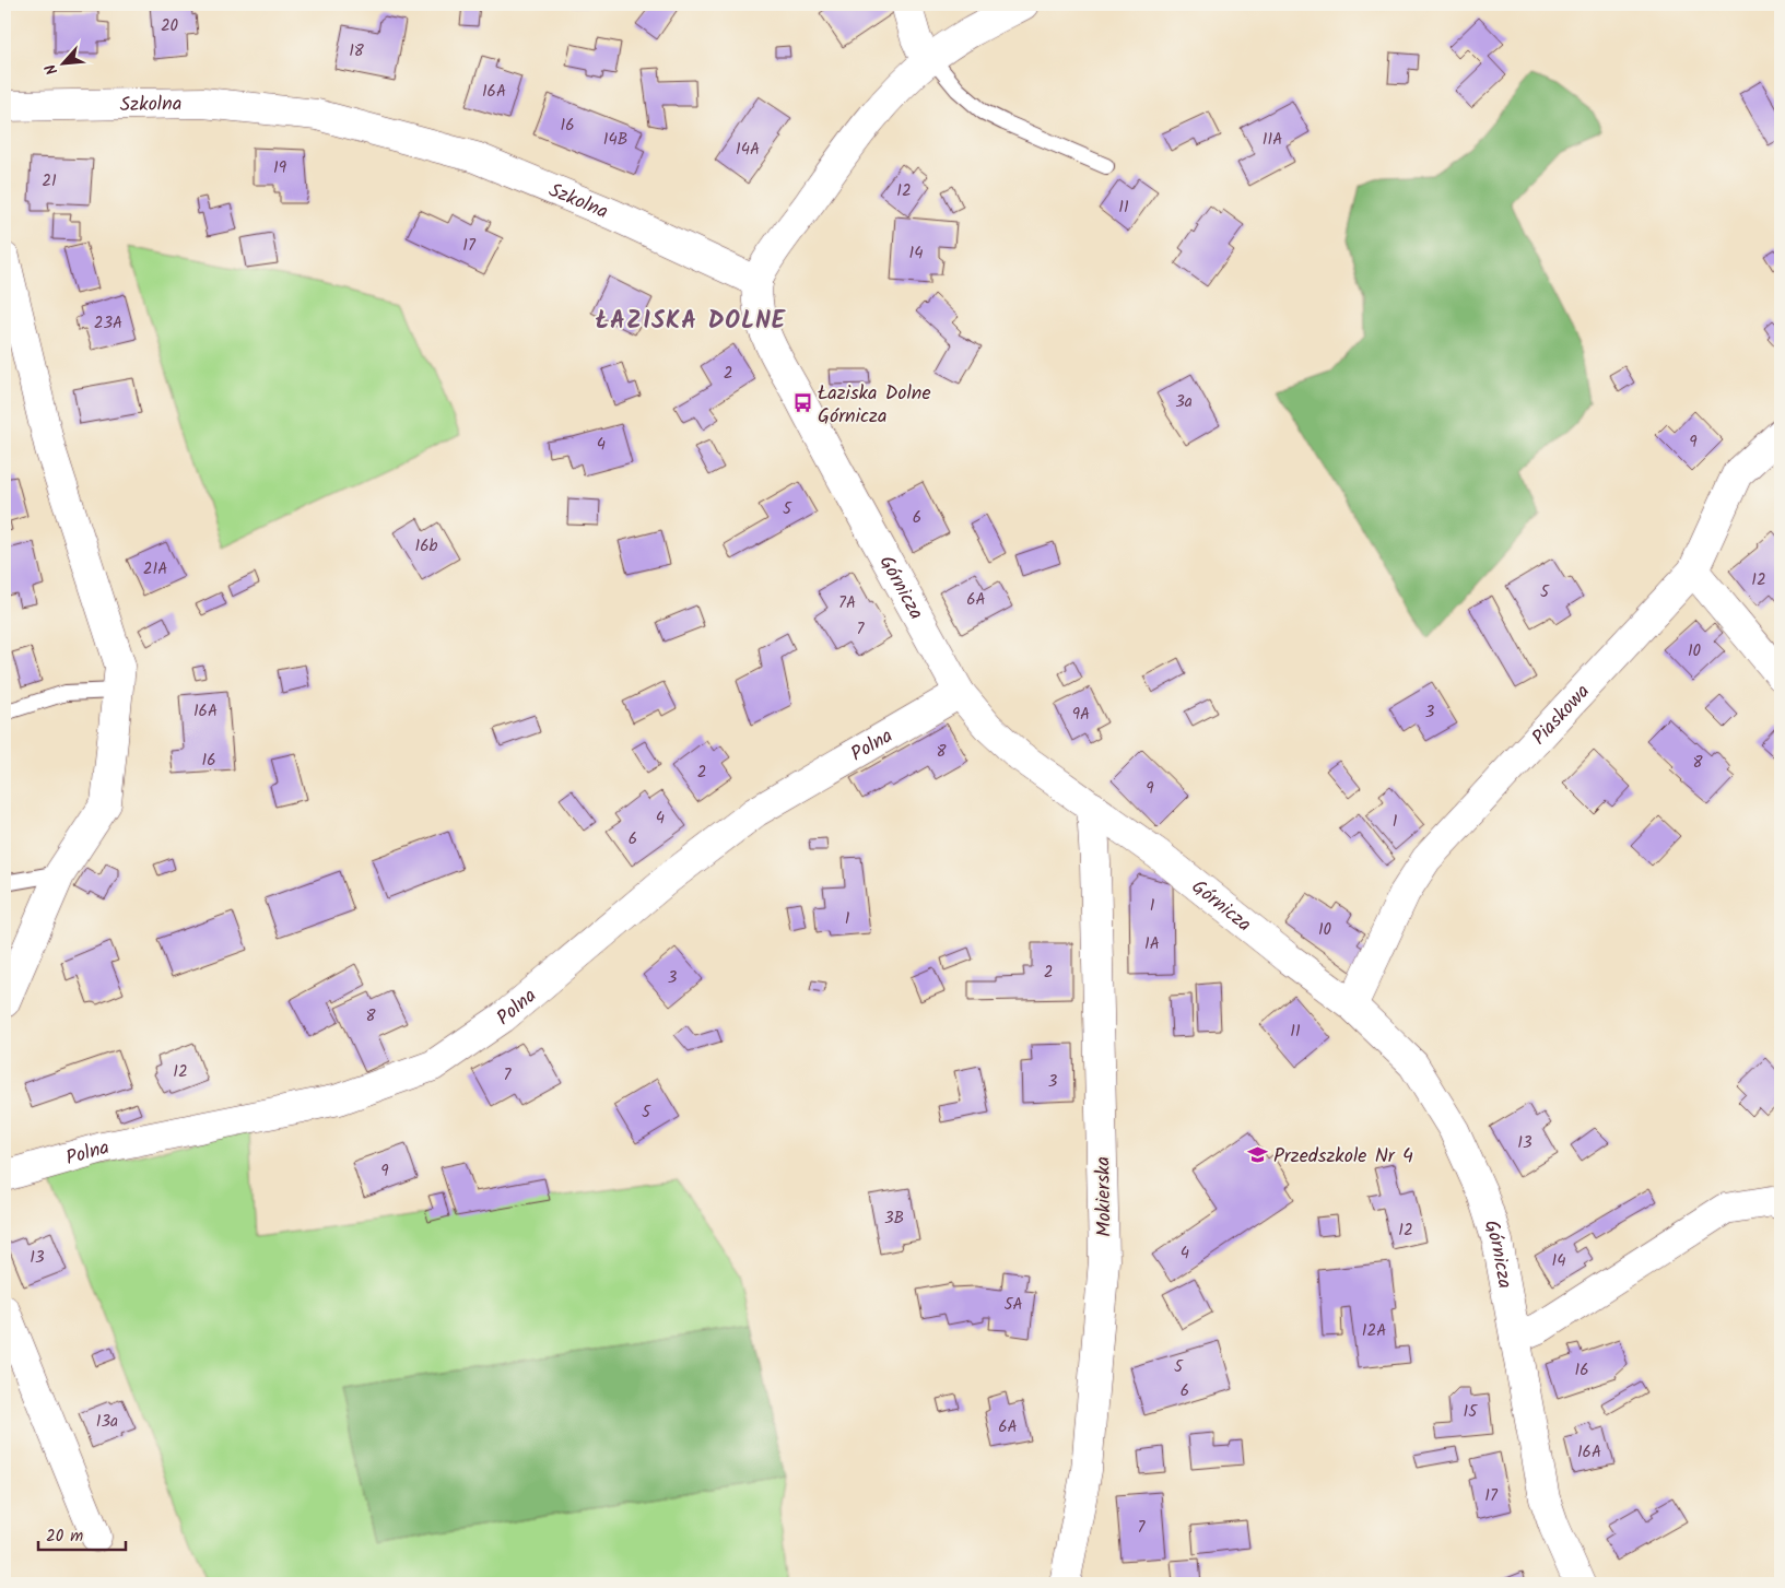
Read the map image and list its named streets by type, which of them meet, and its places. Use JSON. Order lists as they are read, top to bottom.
{
  "streets": {
    "street": [
      "Szkolna",
      "Górnicza",
      "Piaskowa",
      "Polna",
      "Mokierska"
    ]
  },
  "crossings": [
    ["Szkolna", "Górnicza"],
    ["Górnicza", "Piaskowa"],
    ["Górnicza", "Polna"],
    ["Górnicza", "Mokierska"]
  ],
  "districts": ["ŁAZISKA DOLNE"],
  "places": {
    "bus stop": ["Łaziska Dolne Górnicza"],
    "school or university": ["Przedszkole Nr 4"]
  },
  "house_numbers": [
    "20",
    "18",
    "16A",
    "16",
    "14B",
    "11A",
    "14A",
    "19",
    "21",
    "12",
    "11",
    "17",
    "14",
    "23A",
    "2",
    "3a",
    "9",
    "4",
    "5",
    "6",
    "16b",
    "21A",
    "12",
    "5",
    "6A",
    "7A",
    "7",
    "10",
    "16A",
    "3",
    "9A",
    "8",
    "16",
    "8",
    "2",
    "9",
    "4",
    "1",
    "6",
    "1",
    "1",
    "10",
    "1A",
    "2",
    "3",
    "8",
    "11",
    "12",
    "7",
    "3",
    "5",
    "13",
    "9",
    "3B",
    "12",
    "4",
    "13",
    "14",
    "5A",
    "12A",
    "5",
    "16",
    "6",
    "15",
    "13a",
    "6A",
    "16A",
    "17",
    "7"
  ],
  "scale_bar": "20 m",
  "north": "bottom left"
}
